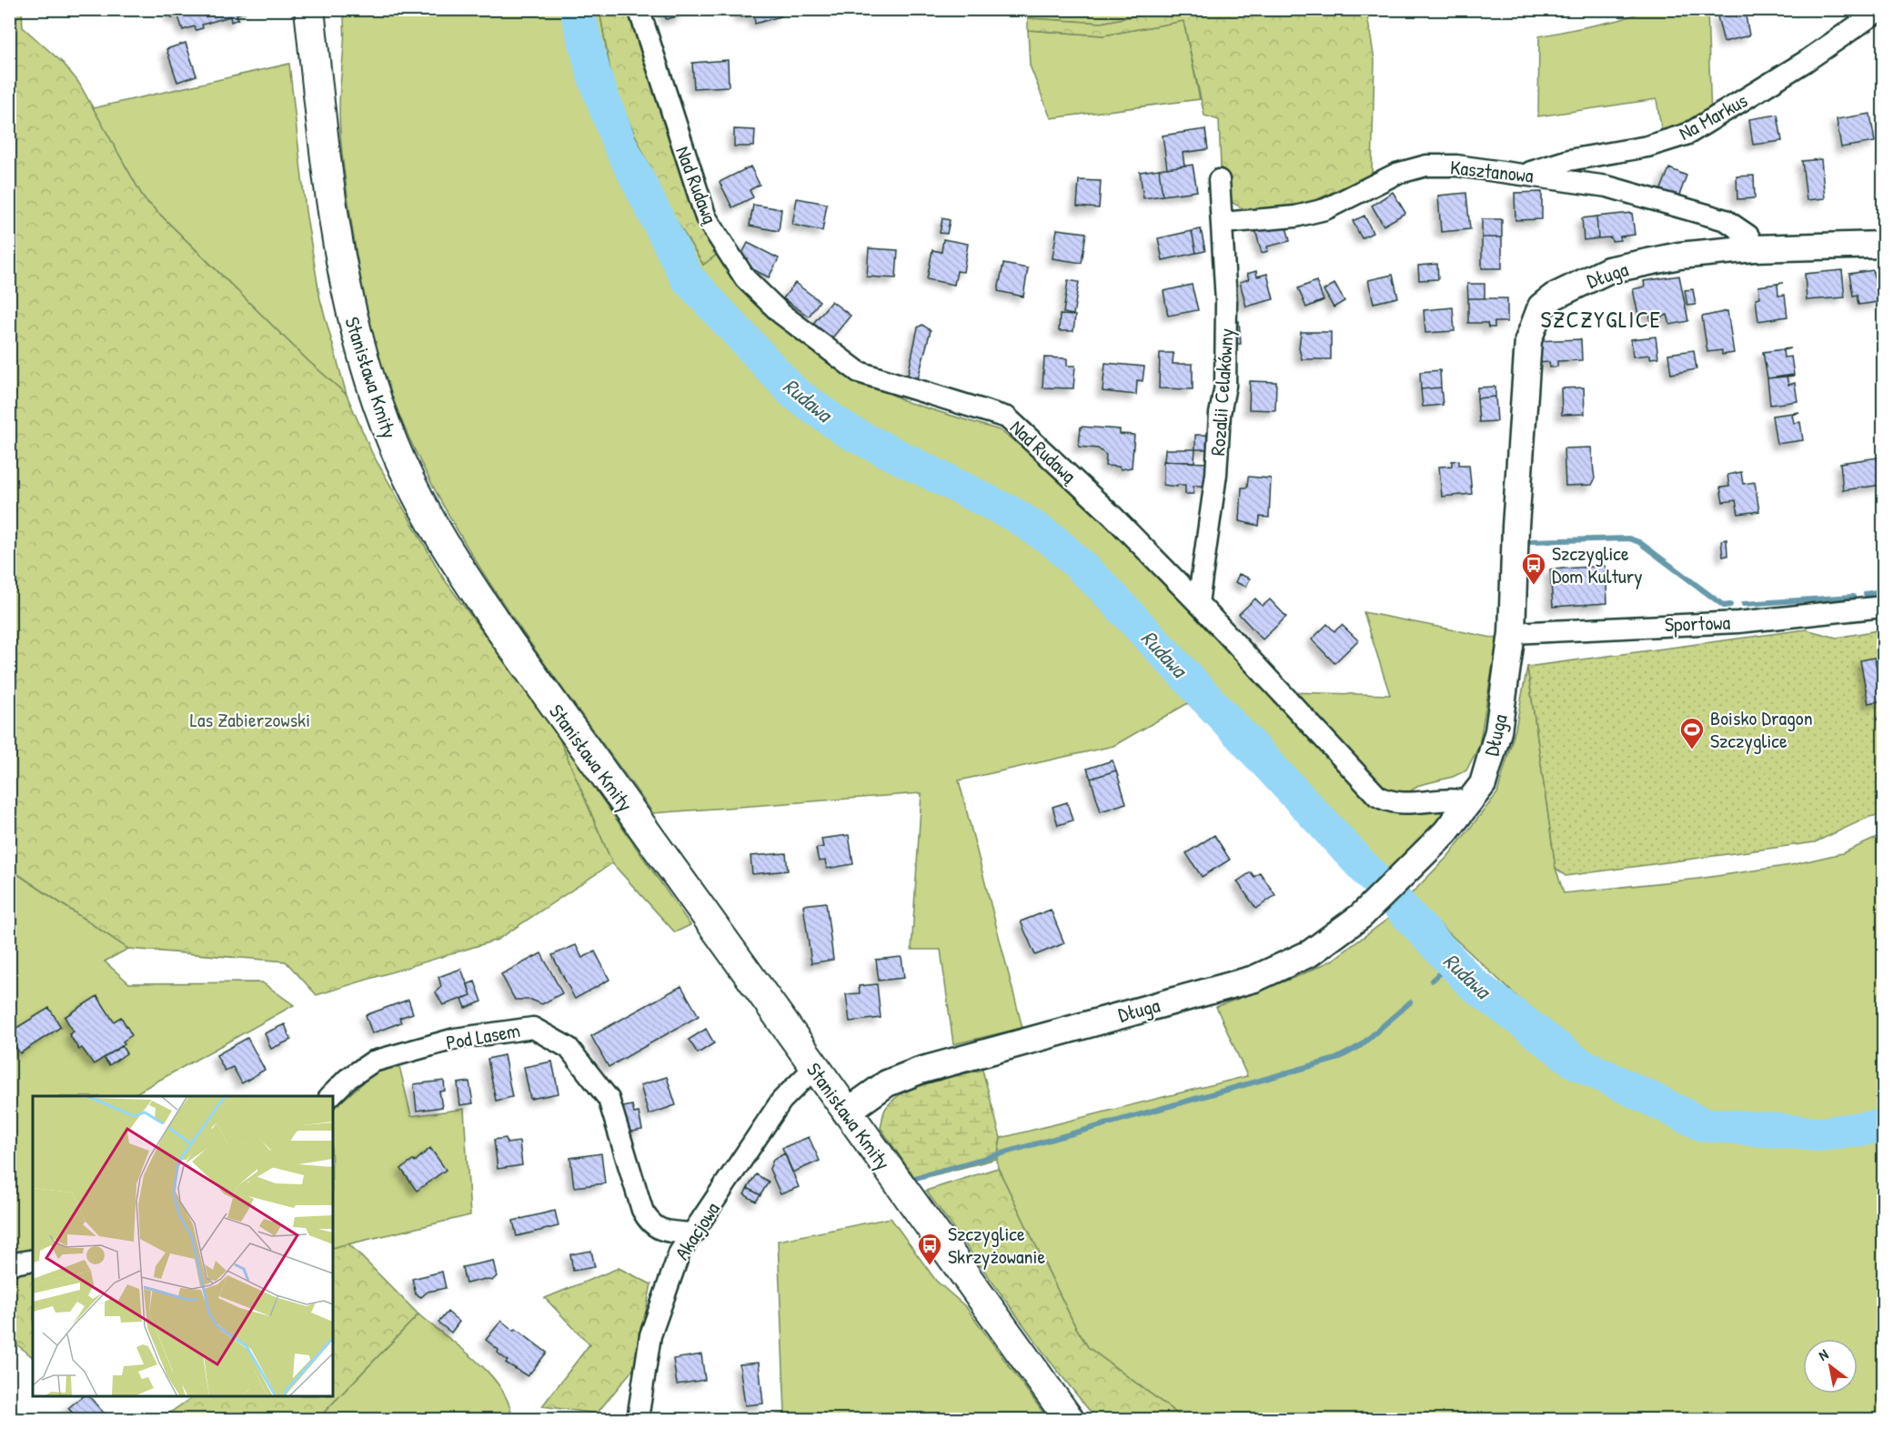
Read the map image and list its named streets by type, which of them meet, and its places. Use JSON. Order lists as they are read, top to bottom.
{
  "streets": {
    "main road": ["Stanisława Kmity"],
    "street": [
      "Na Markus",
      "Kasztanowa",
      "Nad Rudawą",
      "Długa",
      "Rozalii Celakówny",
      "Sportowa",
      "Pod Lasem",
      "Akacjowa"
    ]
  },
  "crossings": [
    ["Na Markus", "Kasztanowa"],
    ["Kasztanowa", "Długa"],
    ["Kasztanowa", "Rozalii Celakówny"],
    ["Nad Rudawą", "Długa"],
    ["Nad Rudawą", "Rozalii Celakówny"],
    ["Długa", "Stanisława Kmity"],
    ["Długa", "Sportowa"],
    ["Stanisława Kmity", "Akacjowa"],
    ["Pod Lasem", "Akacjowa"]
  ],
  "districts": ["SZCZYGLICE"],
  "water": ["Rudawa"],
  "parks": ["Las Zabierzowski"],
  "places": {
    "bus stop": ["Szczyglice Dom Kultury", "Szczyglice Skrzyżowanie"],
    "sports": ["Boisko Dragon Szczyglice"]
  },
  "north": "top left"
}
